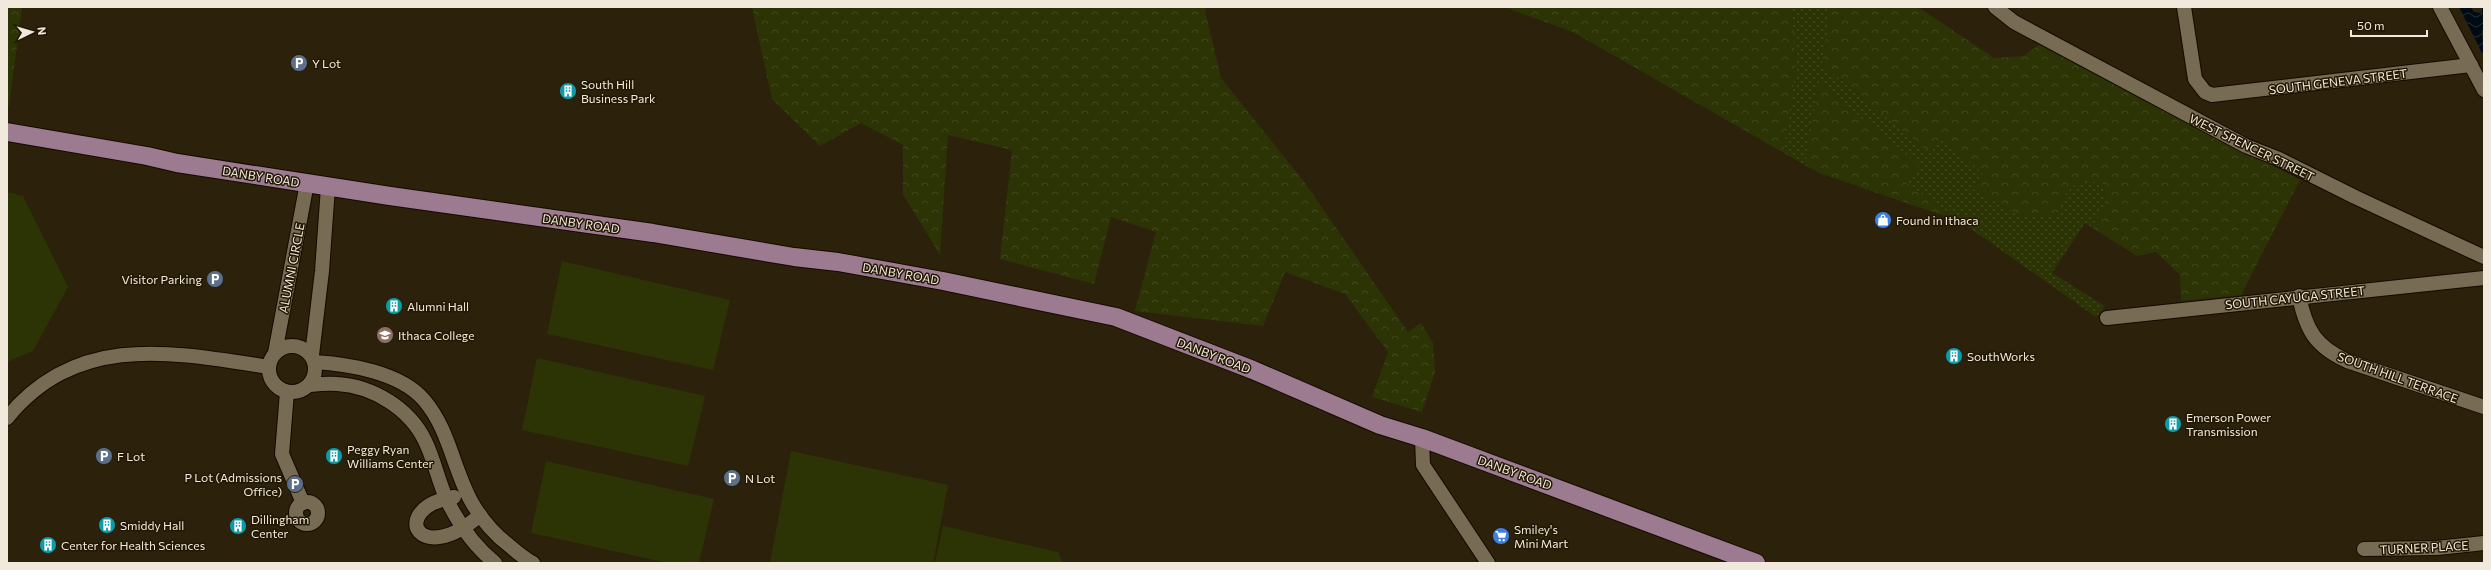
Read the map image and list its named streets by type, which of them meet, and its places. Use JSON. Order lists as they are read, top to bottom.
{
  "streets": {
    "main road": ["DANBY ROAD"],
    "street": [
      "SOUTH GENEVA STREET",
      "WEST SPENCER STREET",
      "ALUMNI CIRCLE",
      "SOUTH CAYUGA STREET",
      "SOUTH HILL TERRACE",
      "TURNER PLACE"
    ]
  },
  "crossings": [
    ["DANBY ROAD", "ALUMNI CIRCLE"],
    ["SOUTH CAYUGA STREET", "SOUTH HILL TERRACE"]
  ],
  "places": {
    "parking": [
      "Y Lot",
      "Visitor Parking",
      "F Lot",
      "N Lot",
      "P Lot (Admissions Office)"
    ],
    "building": [
      "South Hill Business Park",
      "Alumni Hall",
      "SouthWorks",
      "Emerson Power Transmission",
      "Peggy Ryan Williams Center",
      "Smiddy Hall",
      "Dillingham Center",
      "Center for Health Sciences"
    ],
    "shop": ["Found in Ithaca"],
    "school or university": ["Ithaca College"],
    "supermarket": ["Smiley's Mini Mart"]
  },
  "scale_bar": "50 m",
  "north": "right"
}
